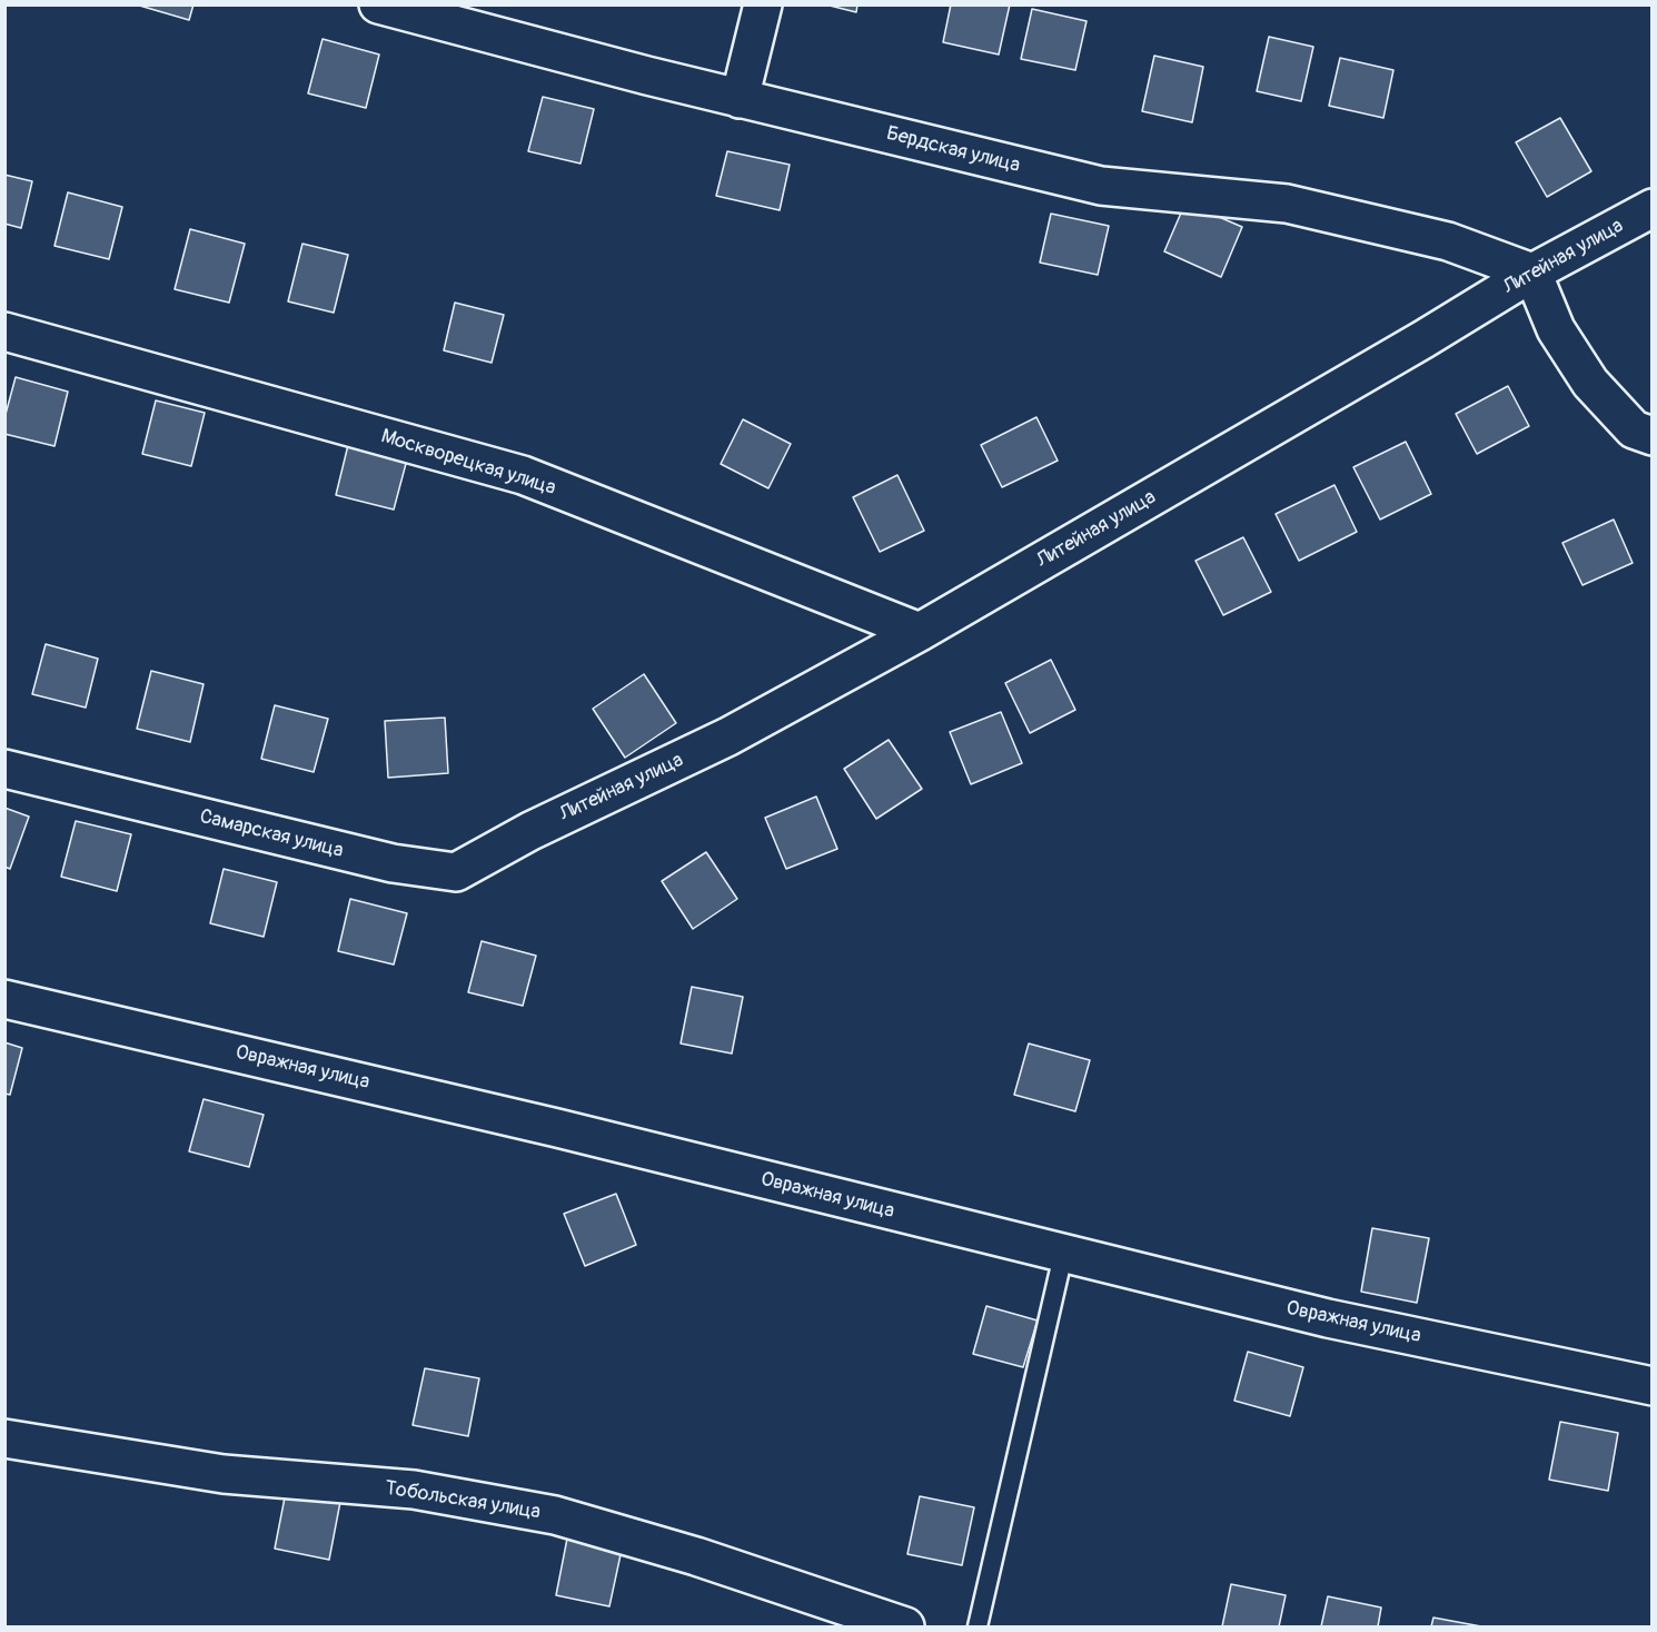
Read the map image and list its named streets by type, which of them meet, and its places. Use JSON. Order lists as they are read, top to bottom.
{
  "streets": {
    "street": [
      "Бердская улица",
      "Литейная улица",
      "Москворецкая улица",
      "Самарская улица",
      "Овражная улица",
      "Тобольская улица"
    ]
  },
  "crossings": [
    ["Бердская улица", "Литейная улица"],
    ["Литейная улица", "Москворецкая улица"],
    ["Литейная улица", "Самарская улица"]
  ]
}
